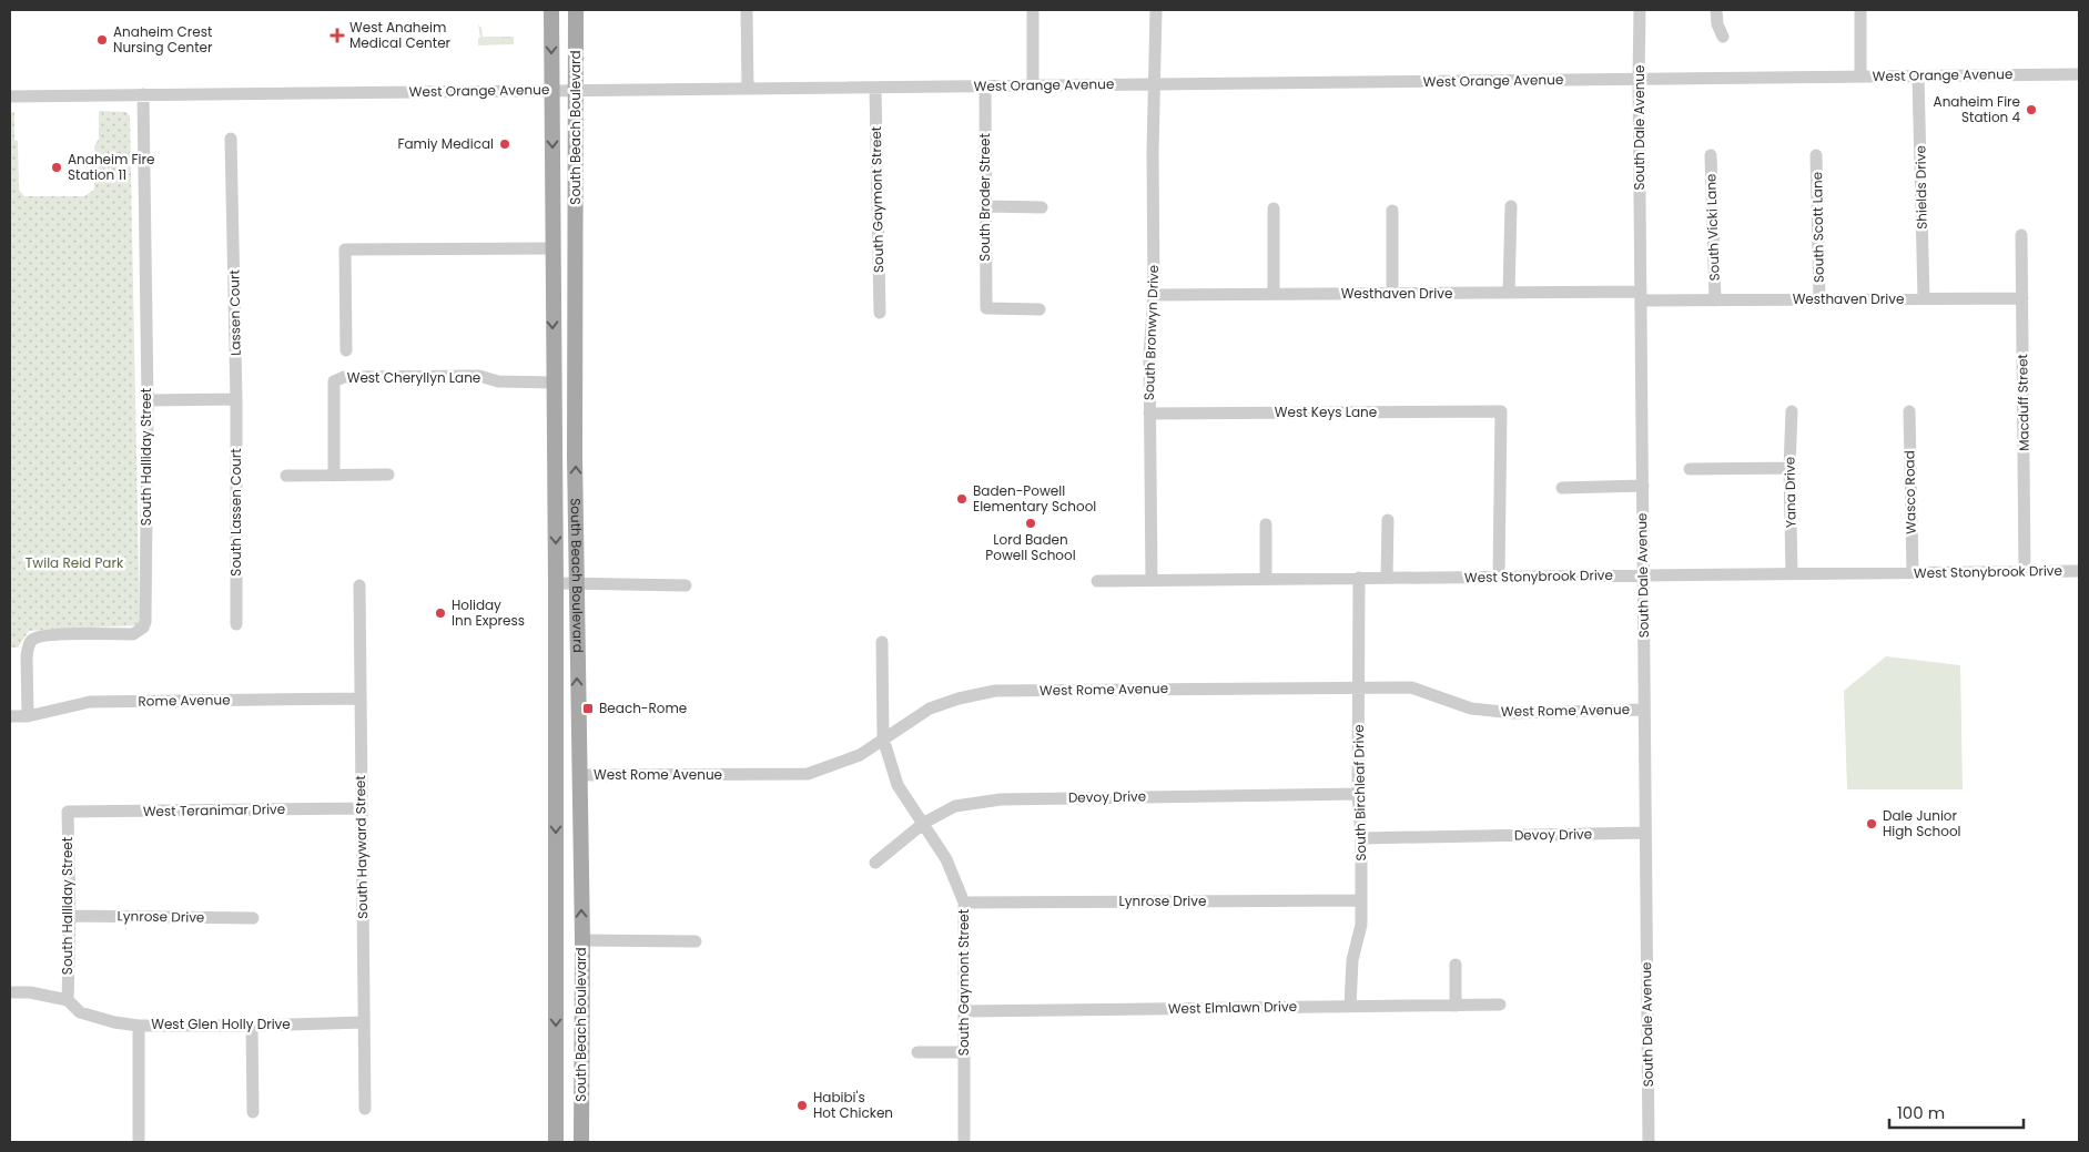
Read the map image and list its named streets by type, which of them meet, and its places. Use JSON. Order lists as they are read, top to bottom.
{
  "streets": {
    "main road": ["South Beach Boulevard"],
    "street": [
      "West Orange Avenue",
      "South Dale Avenue",
      "Shields Drive",
      "South Broder Street",
      "South Gaymont Street",
      "South Vicki Lane",
      "South Scott Lane",
      "Westhaven Drive",
      "Lassen Court",
      "South Bronwyn Drive",
      "West Cheryllyn Lane",
      "Macduff Street",
      "West Keys Lane",
      "South Halliday Street",
      "Yana Drive",
      "Wasco Road",
      "South Lassen Court",
      "West Stonybrook Drive",
      "West Rome Avenue",
      "Rome Avenue",
      "South Birchleaf Drive",
      "Devoy Drive",
      "West Teranimar Drive",
      "South Hayward Street",
      "Lynrose Drive",
      "West Elmlawn Drive",
      "West Glen Holly Drive"
    ]
  },
  "crossings": [
    ["West Orange Avenue", "South Beach Boulevard"],
    ["West Orange Avenue", "South Dale Avenue"],
    ["West Orange Avenue", "Shields Drive"],
    ["West Orange Avenue", "South Broder Street"],
    ["West Orange Avenue", "South Gaymont Street"],
    ["West Orange Avenue", "South Bronwyn Drive"],
    ["West Orange Avenue", "South Halliday Street"],
    ["South Beach Boulevard", "West Cheryllyn Lane"],
    ["South Beach Boulevard", "West Rome Avenue"],
    ["South Dale Avenue", "Westhaven Drive"],
    ["South Dale Avenue", "West Stonybrook Drive"],
    ["South Dale Avenue", "West Rome Avenue"],
    ["South Dale Avenue", "Devoy Drive"],
    ["Shields Drive", "Westhaven Drive"],
    ["South Gaymont Street", "West Rome Avenue"],
    ["South Gaymont Street", "Devoy Drive"],
    ["South Gaymont Street", "Lynrose Drive"],
    ["South Gaymont Street", "West Elmlawn Drive"],
    ["South Vicki Lane", "Westhaven Drive"],
    ["South Scott Lane", "Westhaven Drive"],
    ["Westhaven Drive", "South Bronwyn Drive"],
    ["Westhaven Drive", "Macduff Street"],
    ["Lassen Court", "South Lassen Court"],
    ["South Bronwyn Drive", "West Keys Lane"],
    ["South Bronwyn Drive", "West Stonybrook Drive"],
    ["Macduff Street", "West Stonybrook Drive"],
    ["West Keys Lane", "West Stonybrook Drive"],
    ["South Halliday Street", "Rome Avenue"],
    ["South Halliday Street", "West Teranimar Drive"],
    ["South Halliday Street", "Lynrose Drive"],
    ["South Halliday Street", "West Glen Holly Drive"],
    ["Yana Drive", "West Stonybrook Drive"],
    ["Wasco Road", "West Stonybrook Drive"],
    ["West Stonybrook Drive", "South Birchleaf Drive"],
    ["West Rome Avenue", "South Birchleaf Drive"],
    ["Rome Avenue", "South Hayward Street"],
    ["South Birchleaf Drive", "Devoy Drive"],
    ["South Birchleaf Drive", "Lynrose Drive"],
    ["South Birchleaf Drive", "West Elmlawn Drive"],
    ["West Teranimar Drive", "South Hayward Street"],
    ["South Hayward Street", "West Glen Holly Drive"]
  ],
  "parks": ["Twila Reid Park"],
  "places": {
    "health": ["West Anaheim Medical Center"],
    "other": [
      "Anaheim Crest Nursing Center",
      "Anaheim Fire Station 4",
      "Famiy Medical",
      "Anaheim Fire Station 11",
      "Baden-Powell Elementary School",
      "Lord Baden Powell School",
      "Holiday Inn Express",
      "Dale Junior High School",
      "Habibi's Hot Chicken"
    ],
    "transit": ["Beach-Rome"]
  },
  "scale_bar": "100 m"
}
